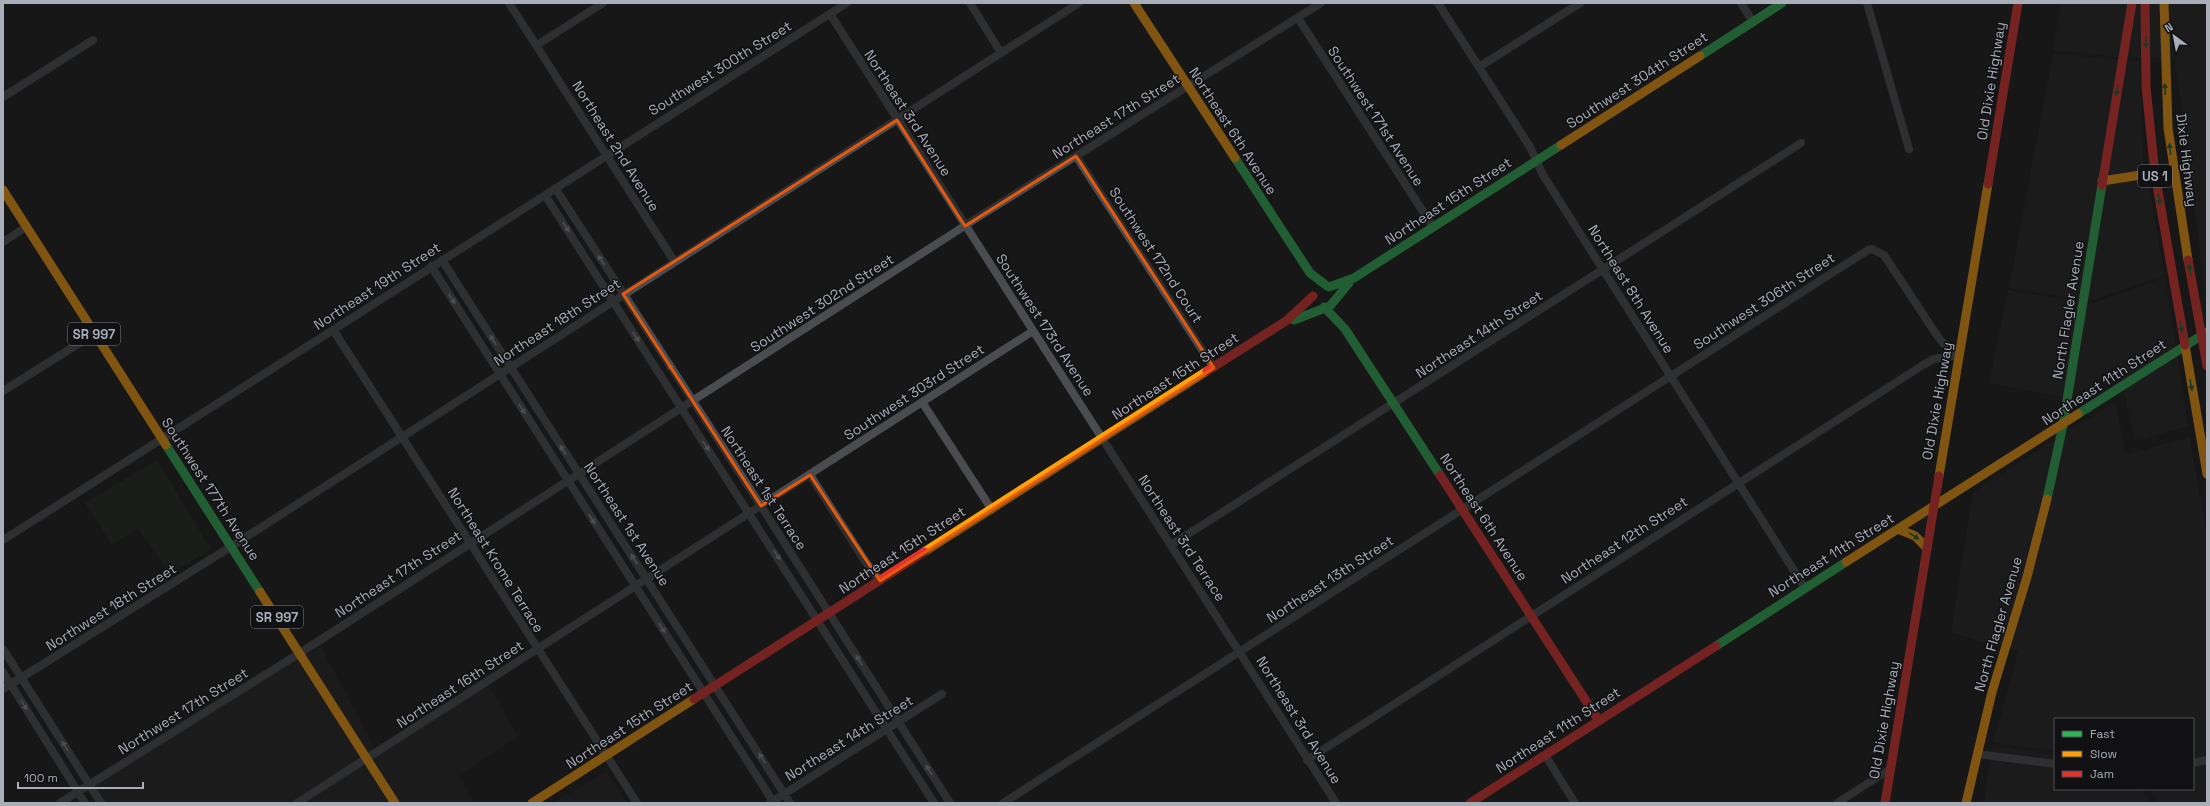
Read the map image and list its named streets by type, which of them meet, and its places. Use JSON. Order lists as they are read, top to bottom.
{
  "streets": {
    "main road": [
      "Southwest 304th Street",
      "Old Dixie Highway",
      "Northeast 6th Avenue",
      "Dixie Highway",
      "US 1",
      "Northeast 15th Street",
      "North Flagler Avenue",
      "SR 997",
      "Northeast 11th Street",
      "Southwest 177th Avenue"
    ],
    "street": [
      "Southwest 300th Street",
      "Northeast 3rd Avenue",
      "Northeast 17th Street",
      "Southwest 171st Avenue",
      "Northeast 2nd Avenue",
      "Southwest 172nd Court",
      "Northeast 19th Street",
      "Northeast 8th Avenue",
      "Southwest 306th Street",
      "Southwest 302nd Street",
      "Northeast 18th Street",
      "Southwest 173rd Avenue",
      "Northeast 14th Street",
      "Southwest 303rd Street",
      "Northeast 1st Terrace",
      "Northeast 1st Avenue",
      "Northeast 3rd Terrace",
      "Northeast 12th Street",
      "Northeast Krome Terrace",
      "Northeast 13th Street",
      "Northwest 18th Street",
      "Northeast 16th Street",
      "Northwest 17th Street"
    ]
  },
  "crossings": [
    ["Southwest 300th Street", "Northeast 3rd Avenue"],
    ["Southwest 300th Street", "Northeast 2nd Avenue"],
    ["Southwest 300th Street", "Northeast 19th Street"],
    ["Southwest 304th Street", "Northeast 15th Street"],
    ["Southwest 304th Street", "Northeast 8th Avenue"],
    ["Old Dixie Highway", "Southwest 306th Street"],
    ["Old Dixie Highway", "Northeast 11th Street"],
    ["Old Dixie Highway", "Northeast 12th Street"],
    ["Northeast 3rd Avenue", "Northeast 17th Street"],
    ["Northeast 3rd Avenue", "Southwest 302nd Street"],
    ["Northeast 3rd Avenue", "Northeast 18th Street"],
    ["Northeast 3rd Avenue", "Southwest 173rd Avenue"],
    ["Northeast 3rd Avenue", "Northeast 3rd Terrace"],
    ["Northeast 3rd Avenue", "Northeast 12th Street"],
    ["Northeast 3rd Avenue", "Northeast 13th Street"],
    ["Northeast 17th Street", "Southwest 171st Avenue"],
    ["Northeast 17th Street", "Northeast 6th Avenue"],
    ["Northeast 17th Street", "Southwest 172nd Court"],
    ["Northeast 17th Street", "Southwest 302nd Street"],
    ["Northeast 17th Street", "Southwest 173rd Avenue"],
    ["Northeast 17th Street", "Northeast 1st Terrace"],
    ["Northeast 17th Street", "Southwest 177th Avenue"],
    ["Northeast 17th Street", "Northeast 1st Avenue"],
    ["Northeast 17th Street", "Northeast Krome Terrace"],
    ["Northeast 17th Street", "Northwest 17th Street"],
    ["Southwest 171st Avenue", "Northeast 15th Street"],
    ["Northeast 6th Avenue", "Northeast 15th Street"],
    ["Northeast 6th Avenue", "Northeast 14th Street"],
    ["Northeast 6th Avenue", "Northeast 11th Street"],
    ["Northeast 6th Avenue", "Northeast 12th Street"],
    ["Northeast 6th Avenue", "Northeast 13th Street"],
    ["Northeast 2nd Avenue", "Northeast 19th Street"],
    ["Northeast 2nd Avenue", "Northeast 18th Street"],
    ["Dixie Highway", "Northeast 11th Street"],
    ["US 1", "Northeast 11th Street"],
    ["Northeast 15th Street", "Southwest 172nd Court"],
    ["Northeast 15th Street", "Northeast 8th Avenue"],
    ["Northeast 15th Street", "Southwest 173rd Avenue"],
    ["Northeast 15th Street", "Northeast 1st Terrace"],
    ["Northeast 15th Street", "Northeast 1st Avenue"],
    ["Northeast 15th Street", "Northeast 3rd Terrace"],
    ["Northeast 15th Street", "Northeast Krome Terrace"],
    ["Northeast 19th Street", "Northeast 1st Terrace"],
    ["Northeast 19th Street", "Southwest 177th Avenue"],
    ["Northeast 19th Street", "Northeast 1st Avenue"],
    ["Northeast 19th Street", "Northeast Krome Terrace"],
    ["Northeast 8th Avenue", "Southwest 306th Street"],
    ["Northeast 8th Avenue", "Northeast 14th Street"],
    ["Northeast 8th Avenue", "Northeast 11th Street"],
    ["Northeast 8th Avenue", "Northeast 12th Street"],
    ["Northeast 8th Avenue", "Northeast 13th Street"],
    ["Southwest 306th Street", "Northeast 12th Street"],
    ["Southwest 306th Street", "Northeast 13th Street"],
    ["Southwest 302nd Street", "Southwest 173rd Avenue"],
    ["Southwest 302nd Street", "Northeast 1st Terrace"],
    ["North Flagler Avenue", "Northeast 11th Street"],
    ["Northeast 18th Street", "Northeast 1st Terrace"],
    ["Northeast 18th Street", "Southwest 177th Avenue"],
    ["Northeast 18th Street", "Northeast 1st Avenue"],
    ["Northeast 18th Street", "Northeast Krome Terrace"],
    ["Northeast 18th Street", "Northwest 18th Street"],
    ["Southwest 173rd Avenue", "Southwest 303rd Street"],
    ["Southwest 173rd Avenue", "Northeast 3rd Terrace"],
    ["Northeast 14th Street", "Northeast 1st Terrace"],
    ["Northeast 14th Street", "Northeast 1st Avenue"],
    ["Northeast 14th Street", "Northeast 3rd Terrace"],
    ["Southwest 303rd Street", "Northeast 16th Street"],
    ["Northeast 1st Terrace", "Northeast 16th Street"],
    ["Southwest 177th Avenue", "Northwest 18th Street"],
    ["Southwest 177th Avenue", "Northeast 16th Street"],
    ["Southwest 177th Avenue", "Northwest 17th Street"],
    ["Northeast 1st Avenue", "Northeast 16th Street"],
    ["Northeast 3rd Terrace", "Northeast 13th Street"],
    ["Northeast Krome Terrace", "Northeast 16th Street"]
  ],
  "legend": ["Fast", "Slow", "Jam"],
  "scale_bar": "100 m",
  "north": "top left"
}
